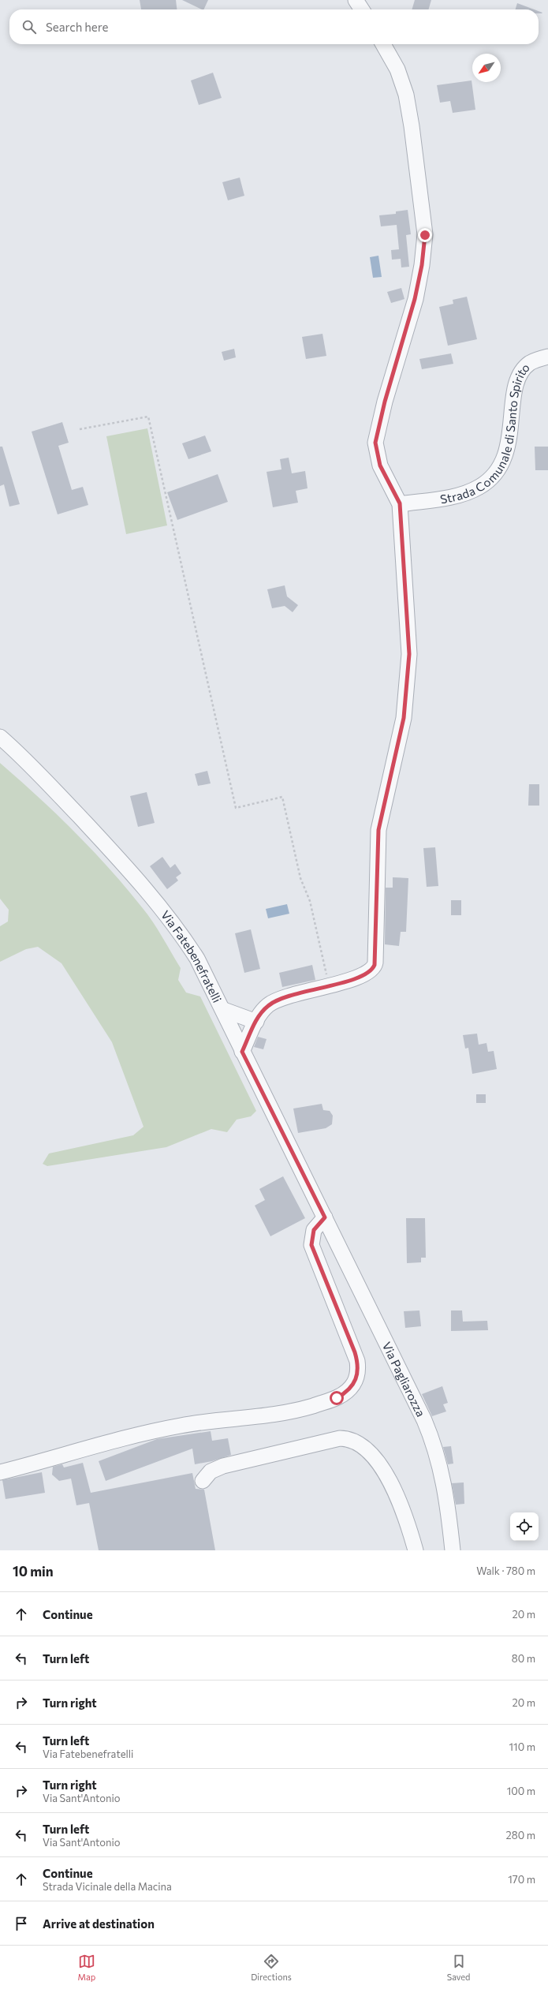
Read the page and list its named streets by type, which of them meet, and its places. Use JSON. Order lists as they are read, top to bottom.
{
  "streets": {
    "street": ["Strada Comunale di Santo Spirito", "Via Fatebenefratelli", "Via Pagliarozza"]
  },
  "crossings": [
    ["Via Fatebenefratelli", "Via Pagliarozza"]
  ],
  "north": "bottom left",
  "page": {
    "search": "Search here",
    "heading": ["10 min", "Walk · 780 m"],
    "list": [
      ["Continue", "20 m"],
      ["Turn left", "80 m"],
      ["Turn right", "20 m"],
      ["Turn left", "Via Fatebenefratelli", "110 m"],
      ["Turn right", "Via Sant'Antonio", "100 m"],
      ["Turn left", "Via Sant'Antonio", "280 m"],
      ["Continue", "Strada Vicinale della Macina", "170 m"],
      "Arrive at destination"
    ],
    "nav": ["Map", "Directions", "Saved"]
  }
}
